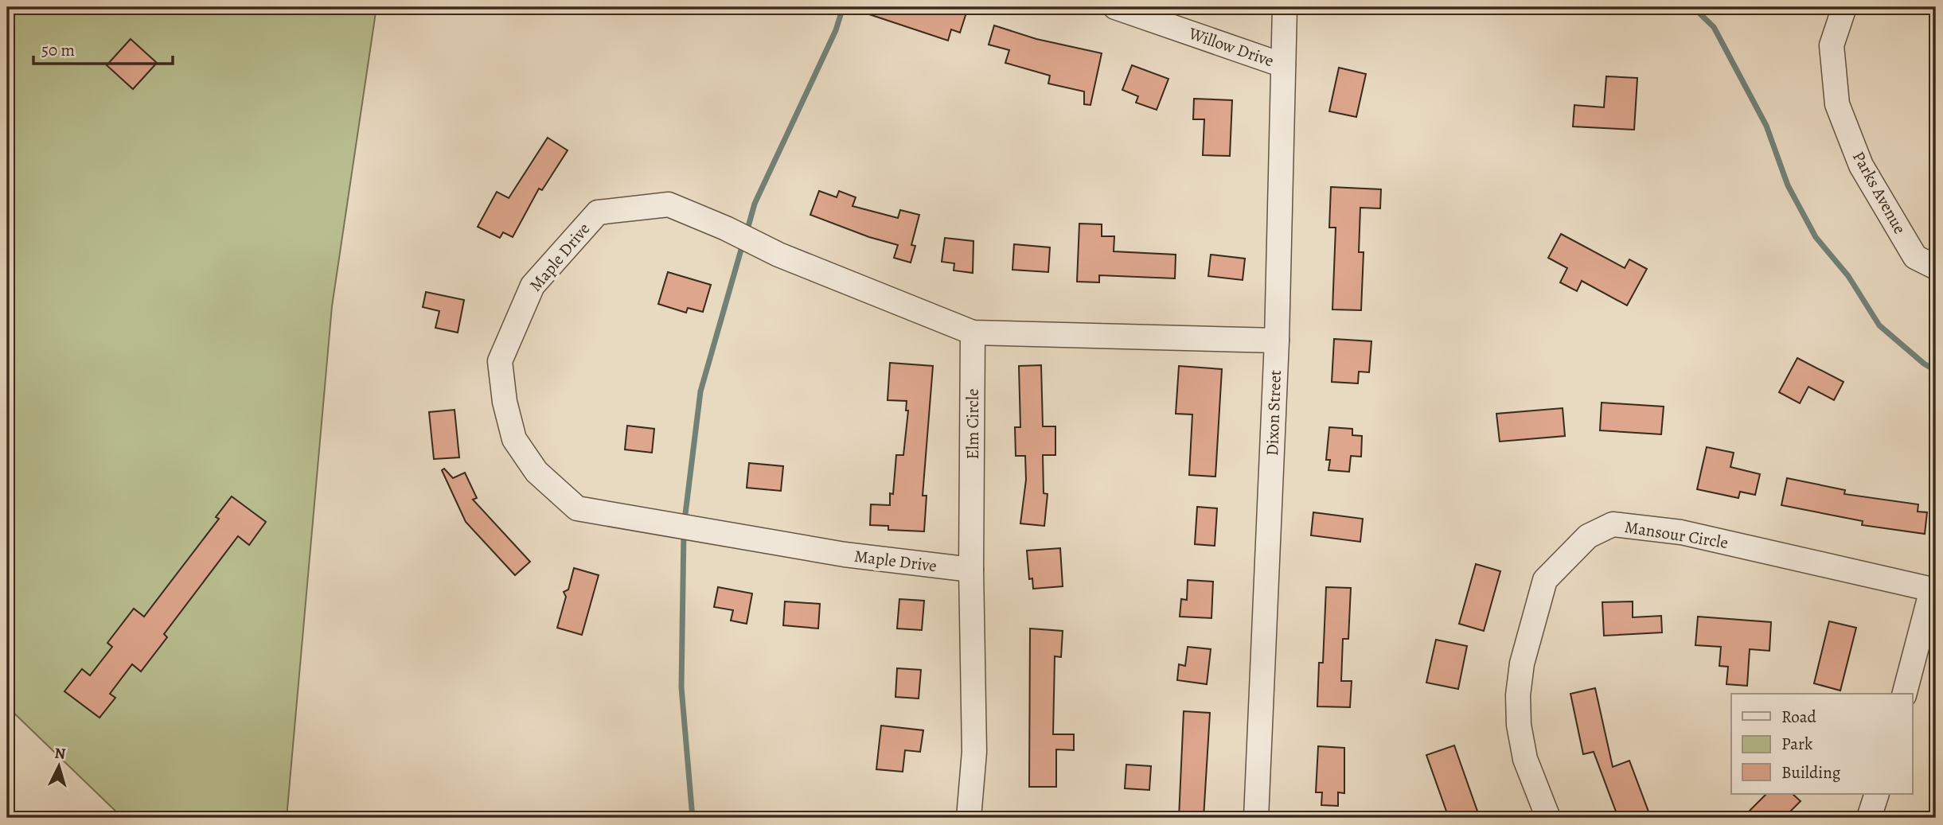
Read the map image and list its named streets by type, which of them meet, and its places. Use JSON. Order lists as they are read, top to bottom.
{
  "streets": {
    "street": [
      "Willow Drive",
      "Parks Avenue",
      "Maple Drive",
      "Dixon Street",
      "Elm Circle",
      "Mansour Circle"
    ]
  },
  "crossings": [
    ["Willow Drive", "Dixon Street"],
    ["Maple Drive", "Elm Circle"]
  ],
  "legend": ["Road", "Park", "Building"],
  "scale_bar": "50 m",
  "north": "top"
}
